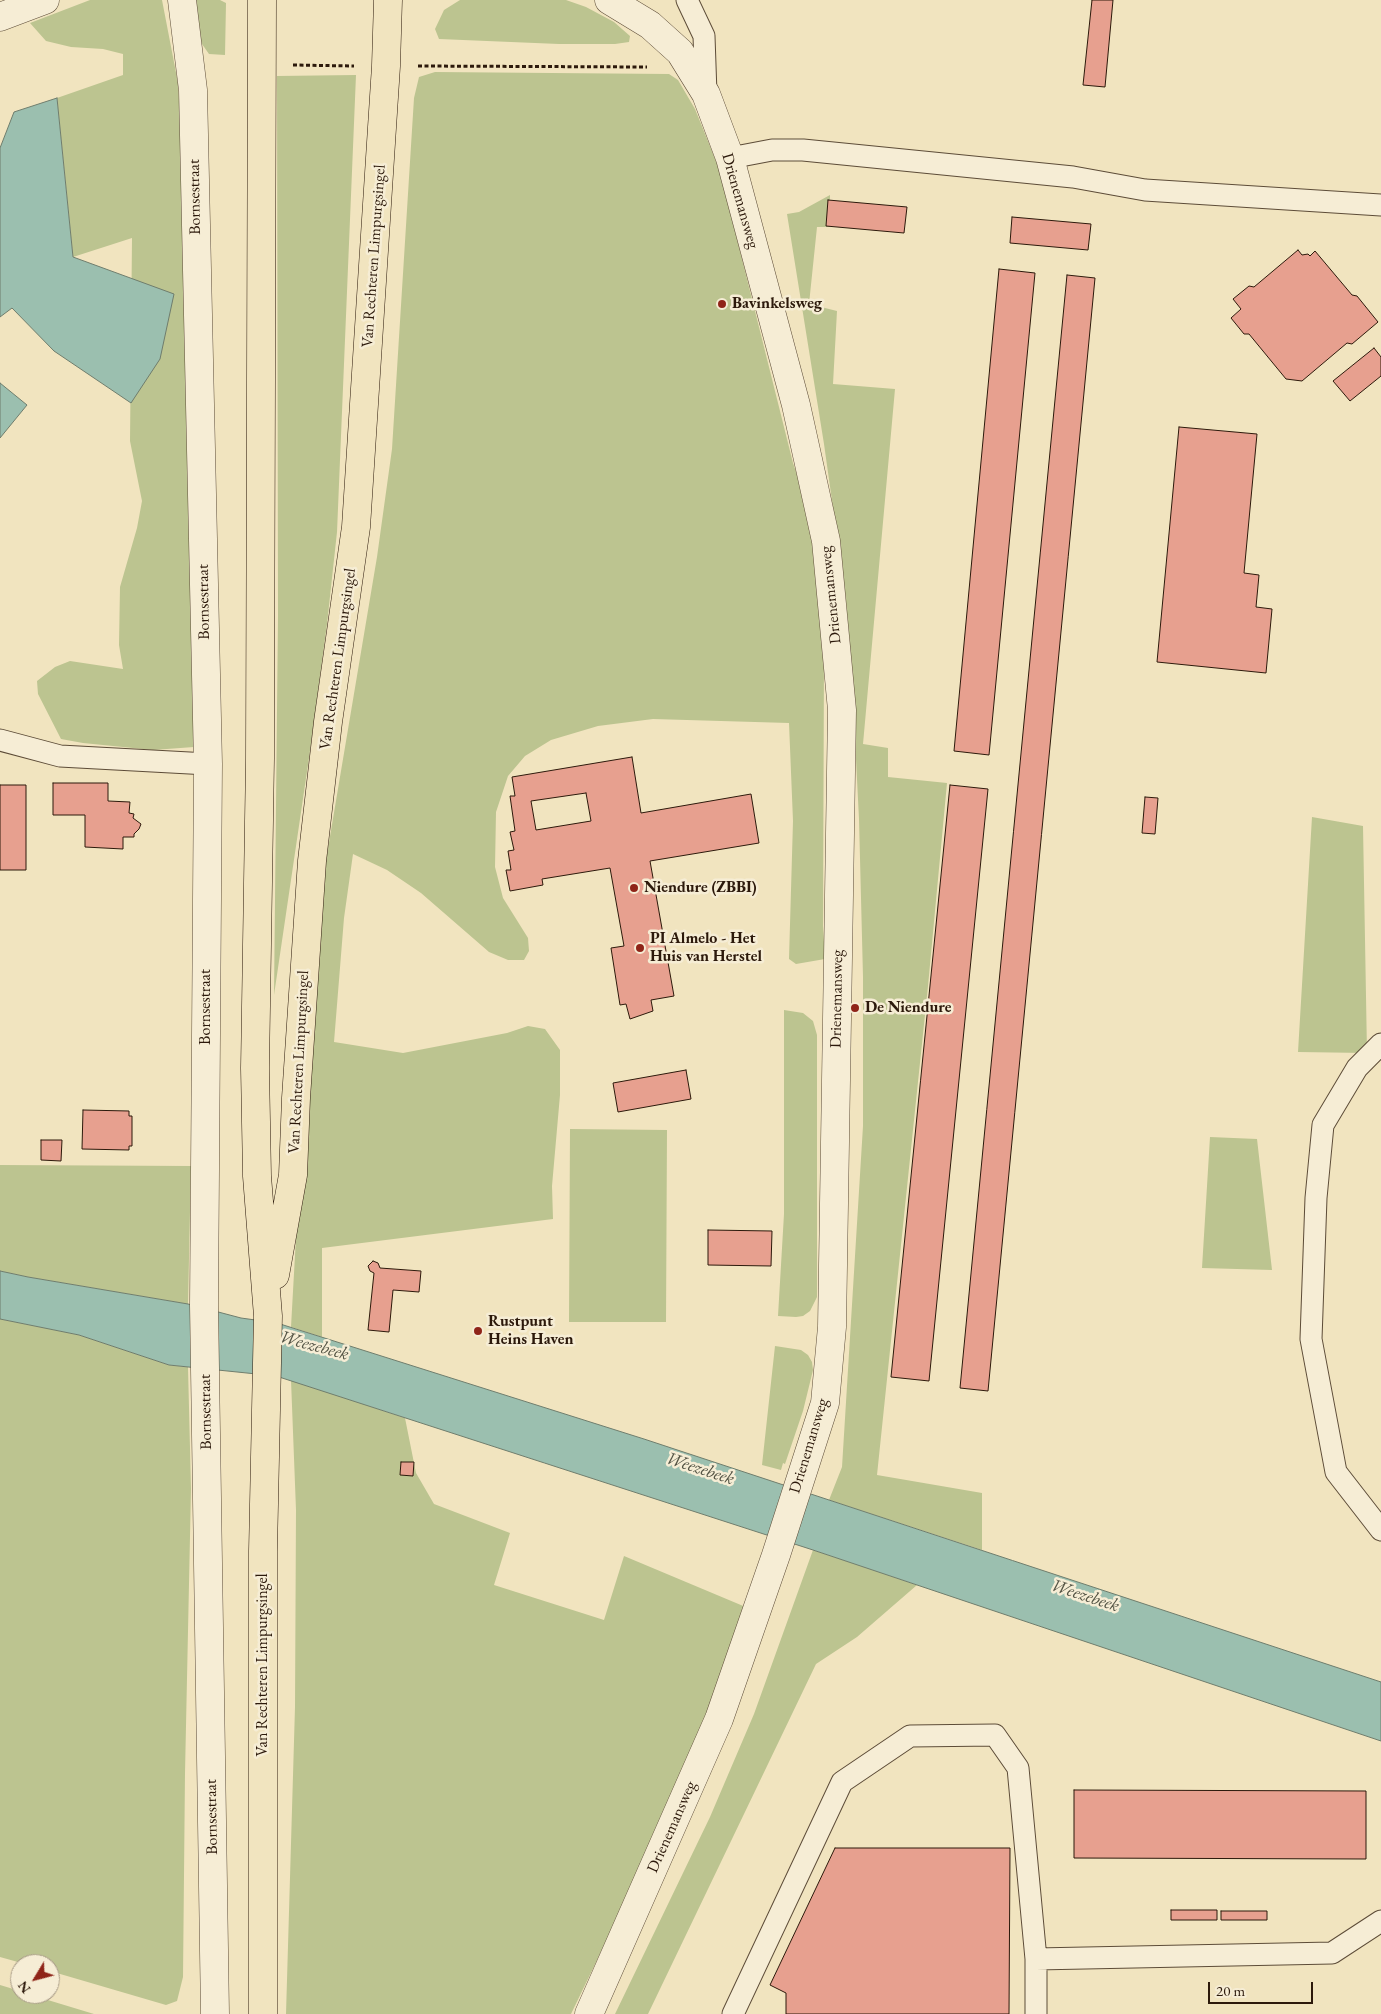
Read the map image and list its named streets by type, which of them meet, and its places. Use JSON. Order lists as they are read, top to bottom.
{
  "streets": {
    "main road": ["Van Rechteren Limpurgsingel"],
    "street": ["Bornsestraat", "Drienemansweg"]
  },
  "water": ["Weezebeek"],
  "places": [
    "Bavinkelsweg",
    "Niendure (ZBBI)",
    "PI Almelo - Het Huis van Herstel",
    "De Niendure",
    "Rustpunt Heins Haven"
  ],
  "scale_bar": "20 m",
  "north": "bottom left"
}
